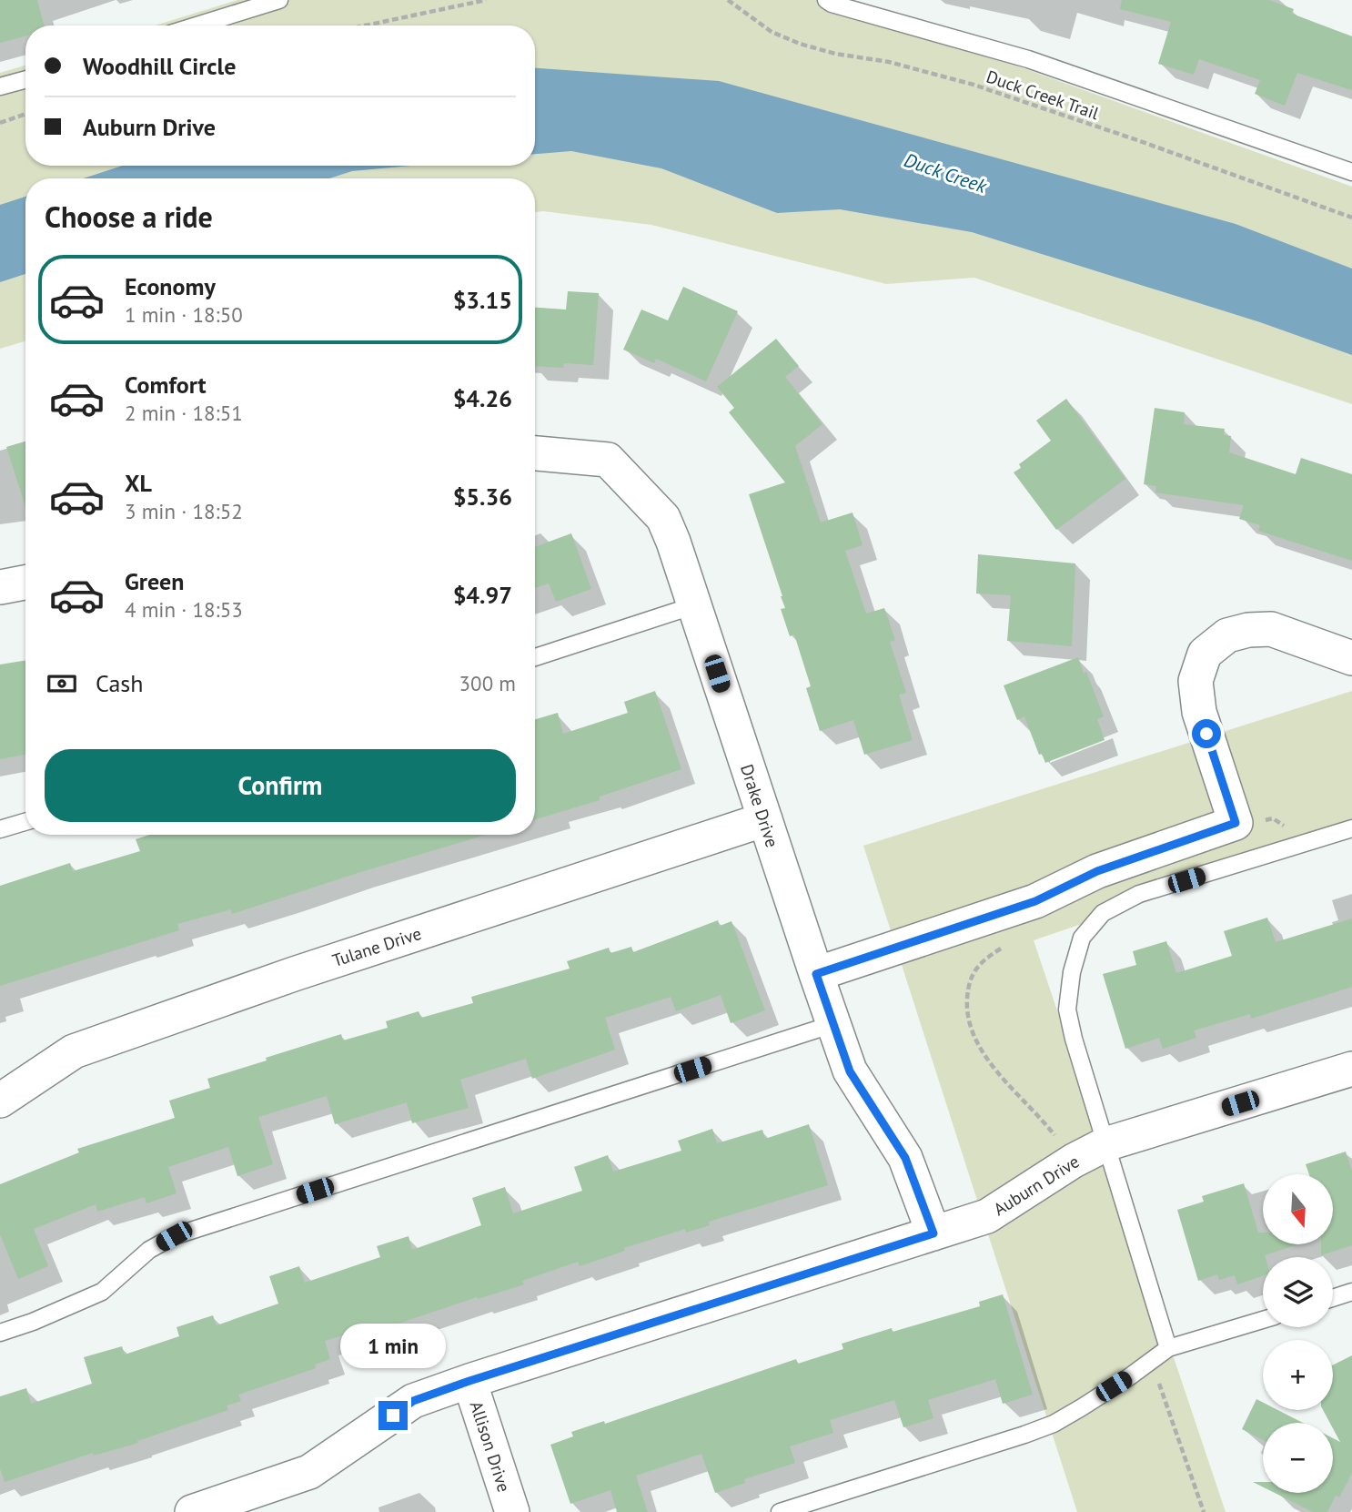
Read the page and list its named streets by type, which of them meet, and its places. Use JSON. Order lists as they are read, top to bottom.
{
  "streets": {
    "street": [
      "Drake Drive",
      "Tulane Drive",
      "Auburn Drive",
      "Allison Drive"
    ],
    "path": ["Duck Creek Trail"]
  },
  "crossings": [
    ["Drake Drive", "Tulane Drive"],
    ["Drake Drive", "Auburn Drive"],
    ["Auburn Drive", "Allison Drive"]
  ],
  "water": ["Duck Creek"],
  "north": "bottom",
  "page": {
    "banner": ["Woodhill Circle", "Auburn Drive"],
    "heading": "Choose a ride",
    "list": [
      {
        "name": "Economy",
        "note": "1 min · 18:50",
        "value": "$3.15"
      },
      {
        "name": "Comfort",
        "note": "2 min · 18:51",
        "value": "$4.26"
      },
      {
        "name": "XL",
        "note": "3 min · 18:52",
        "value": "$5.36"
      },
      {
        "name": "Green",
        "note": "4 min · 18:53",
        "value": "$4.97"
      }
    ],
    "pay": ["Cash", "300 m"],
    "buttons": "Confirm",
    "map_buttons": ["+", "−"],
    "bubble": "1 min"
  }
}
